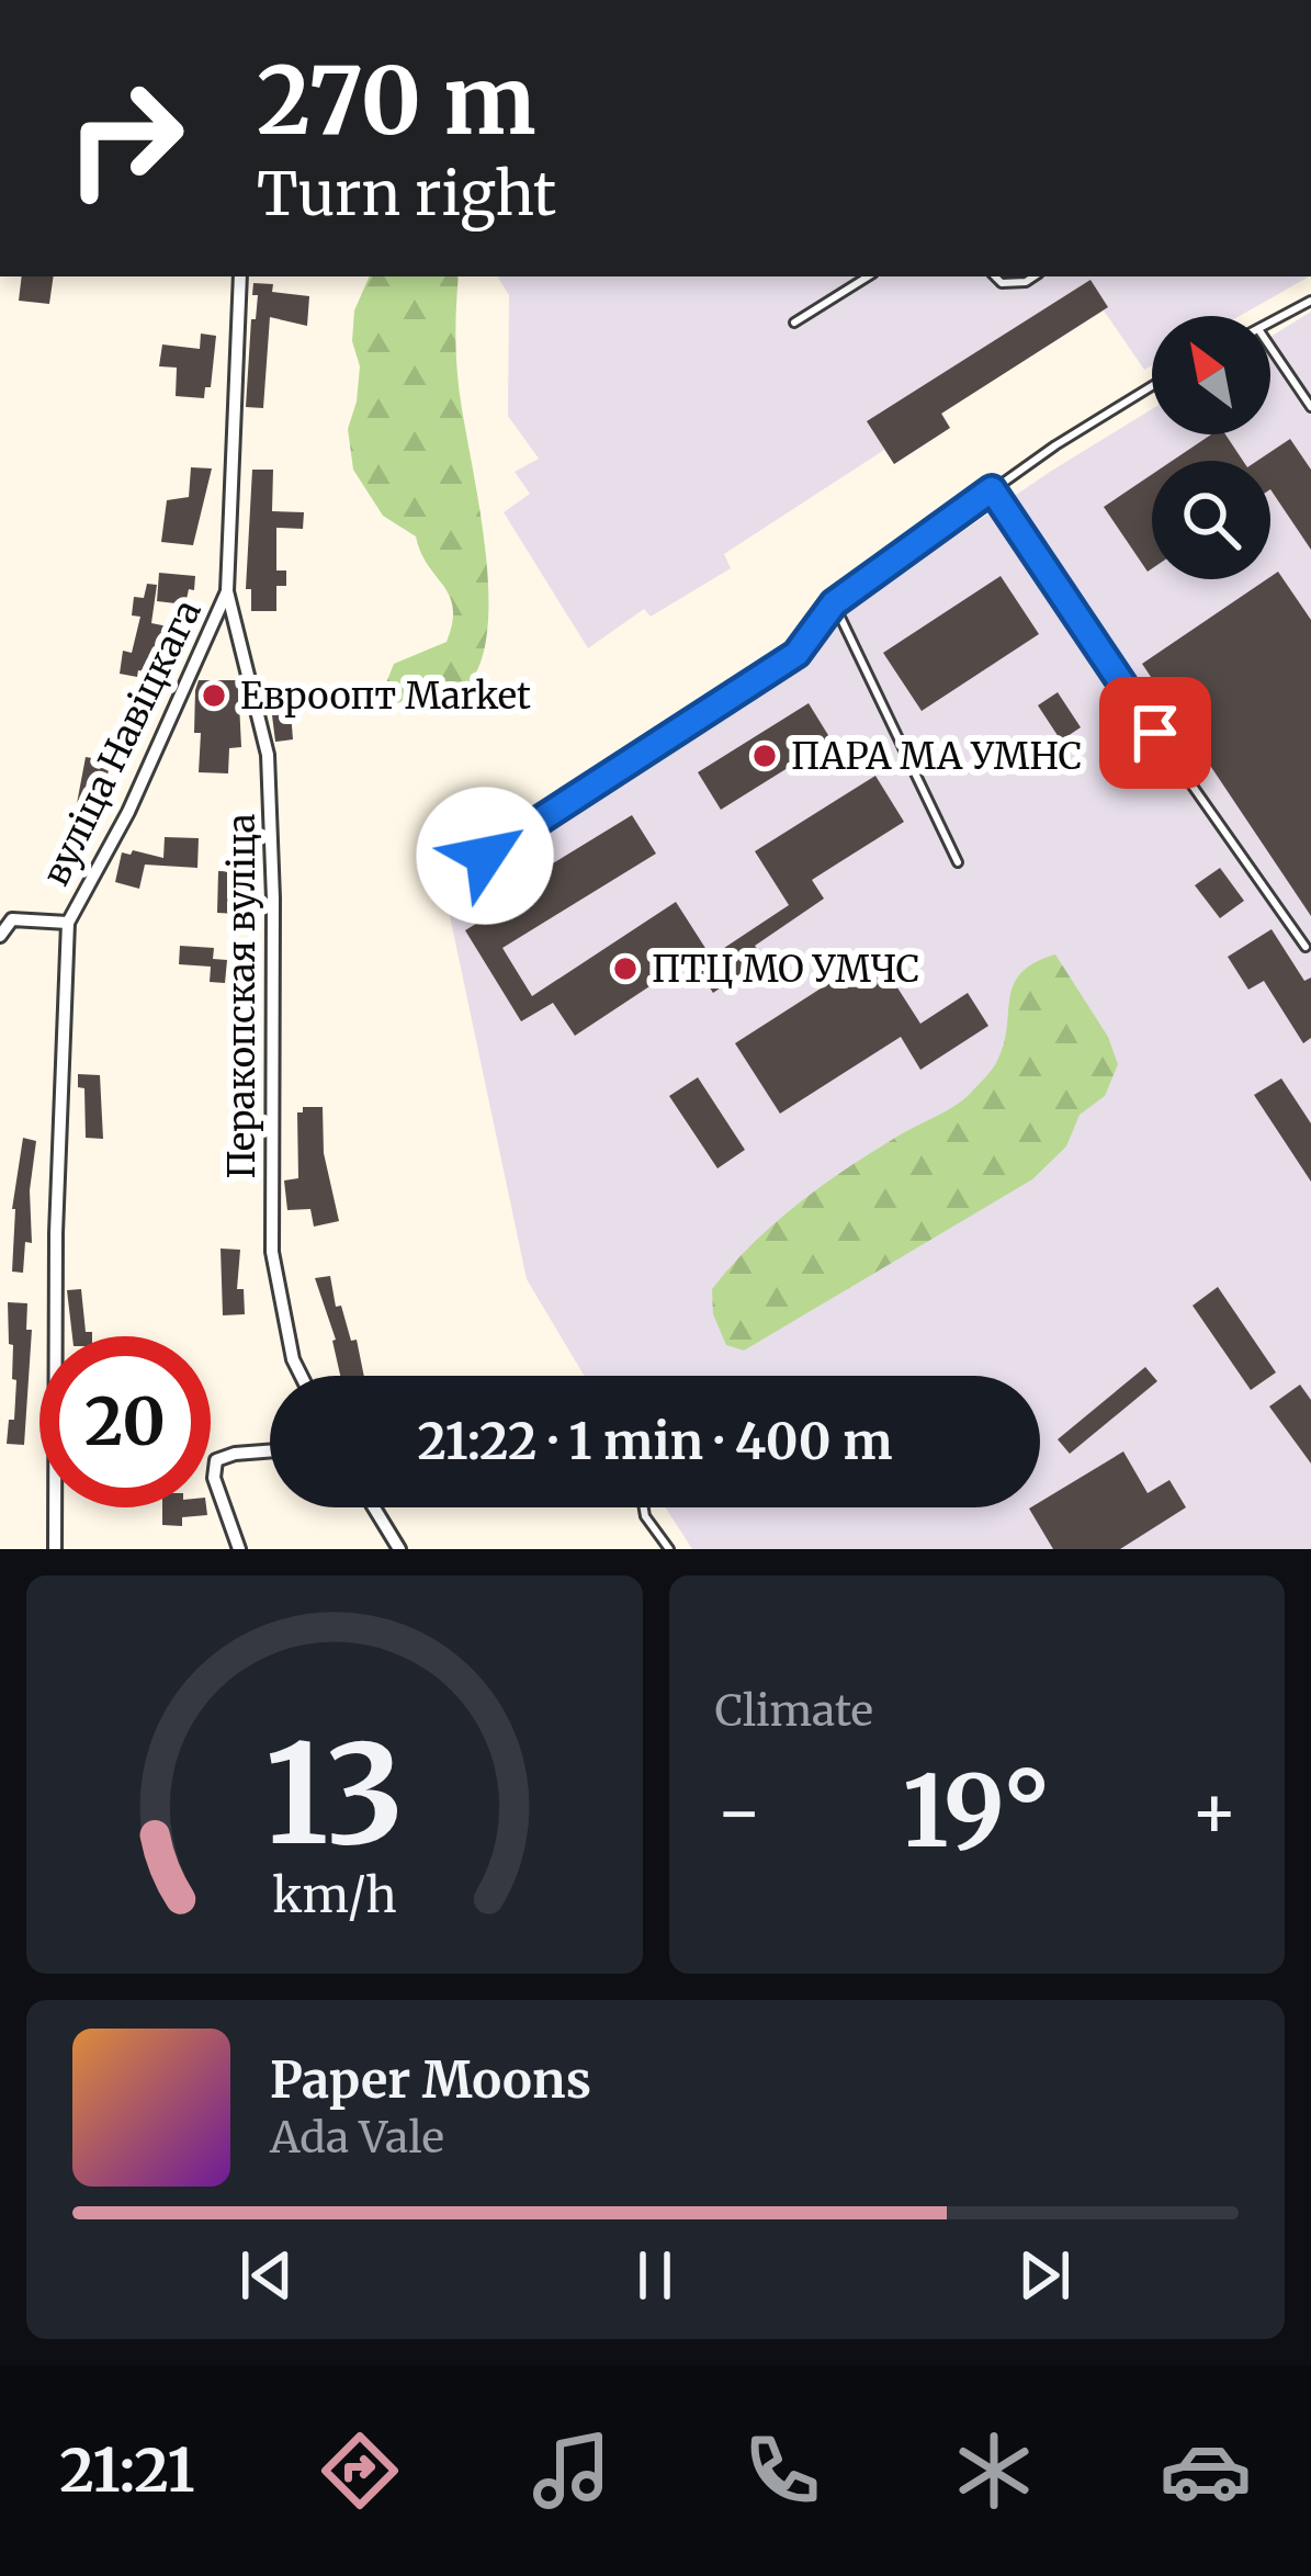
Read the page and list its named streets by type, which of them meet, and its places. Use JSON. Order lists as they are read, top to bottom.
{
  "streets": {
    "street": ["вуліца Навіцкага", "Перакопская вуліца"]
  },
  "crossings": [
    ["вуліца Навіцкага", "Перакопская вуліца"]
  ],
  "places": ["Евроопт Market", "ПАРА МА УМНС", "ПТЦ МО УМЧС"],
  "north": "top left",
  "page": {
    "turn": ["270 m", "Turn right"],
    "limit": "20",
    "trip": "21:22 · 1 min · 400 m",
    "tile": "Climate",
    "heat": ["−", "19°", "+"],
    "song": ["Paper Moons", "Ada Vale"],
    "tabs": "21:21",
    "gauge": ["13", "km/h"]
  }
}
